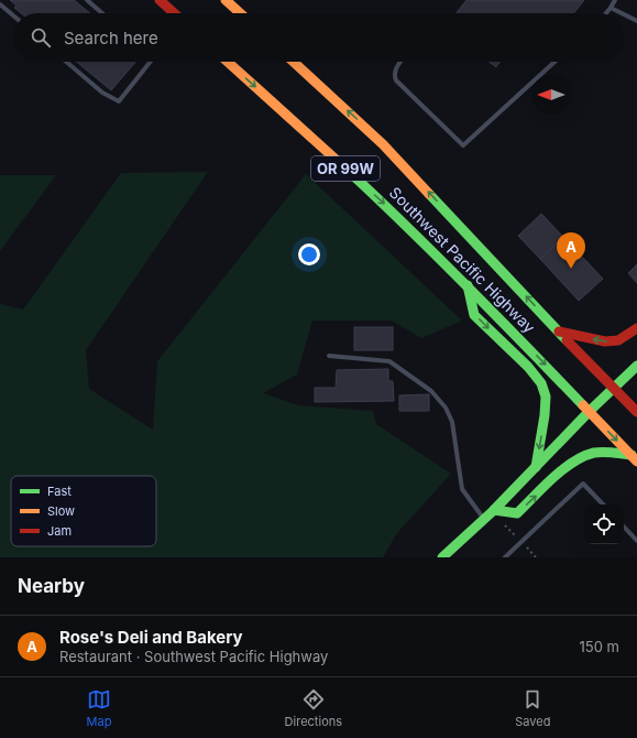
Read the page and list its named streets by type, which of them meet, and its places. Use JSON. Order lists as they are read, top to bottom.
{
  "streets": {
    "main road": ["OR 99W", "Southwest Pacific Highway"]
  },
  "legend": ["Fast", "Slow", "Jam"],
  "north": "left",
  "page": {
    "search": "Search here",
    "pins": "A",
    "heading": "Nearby",
    "list": [
      {
        "mark": "A",
        "name": "Rose's Deli and Bakery",
        "note": "Restaurant · Southwest Pacific Highway",
        "value": "150 m"
      }
    ],
    "nav": ["Map", "Directions", "Saved"]
  }
}
